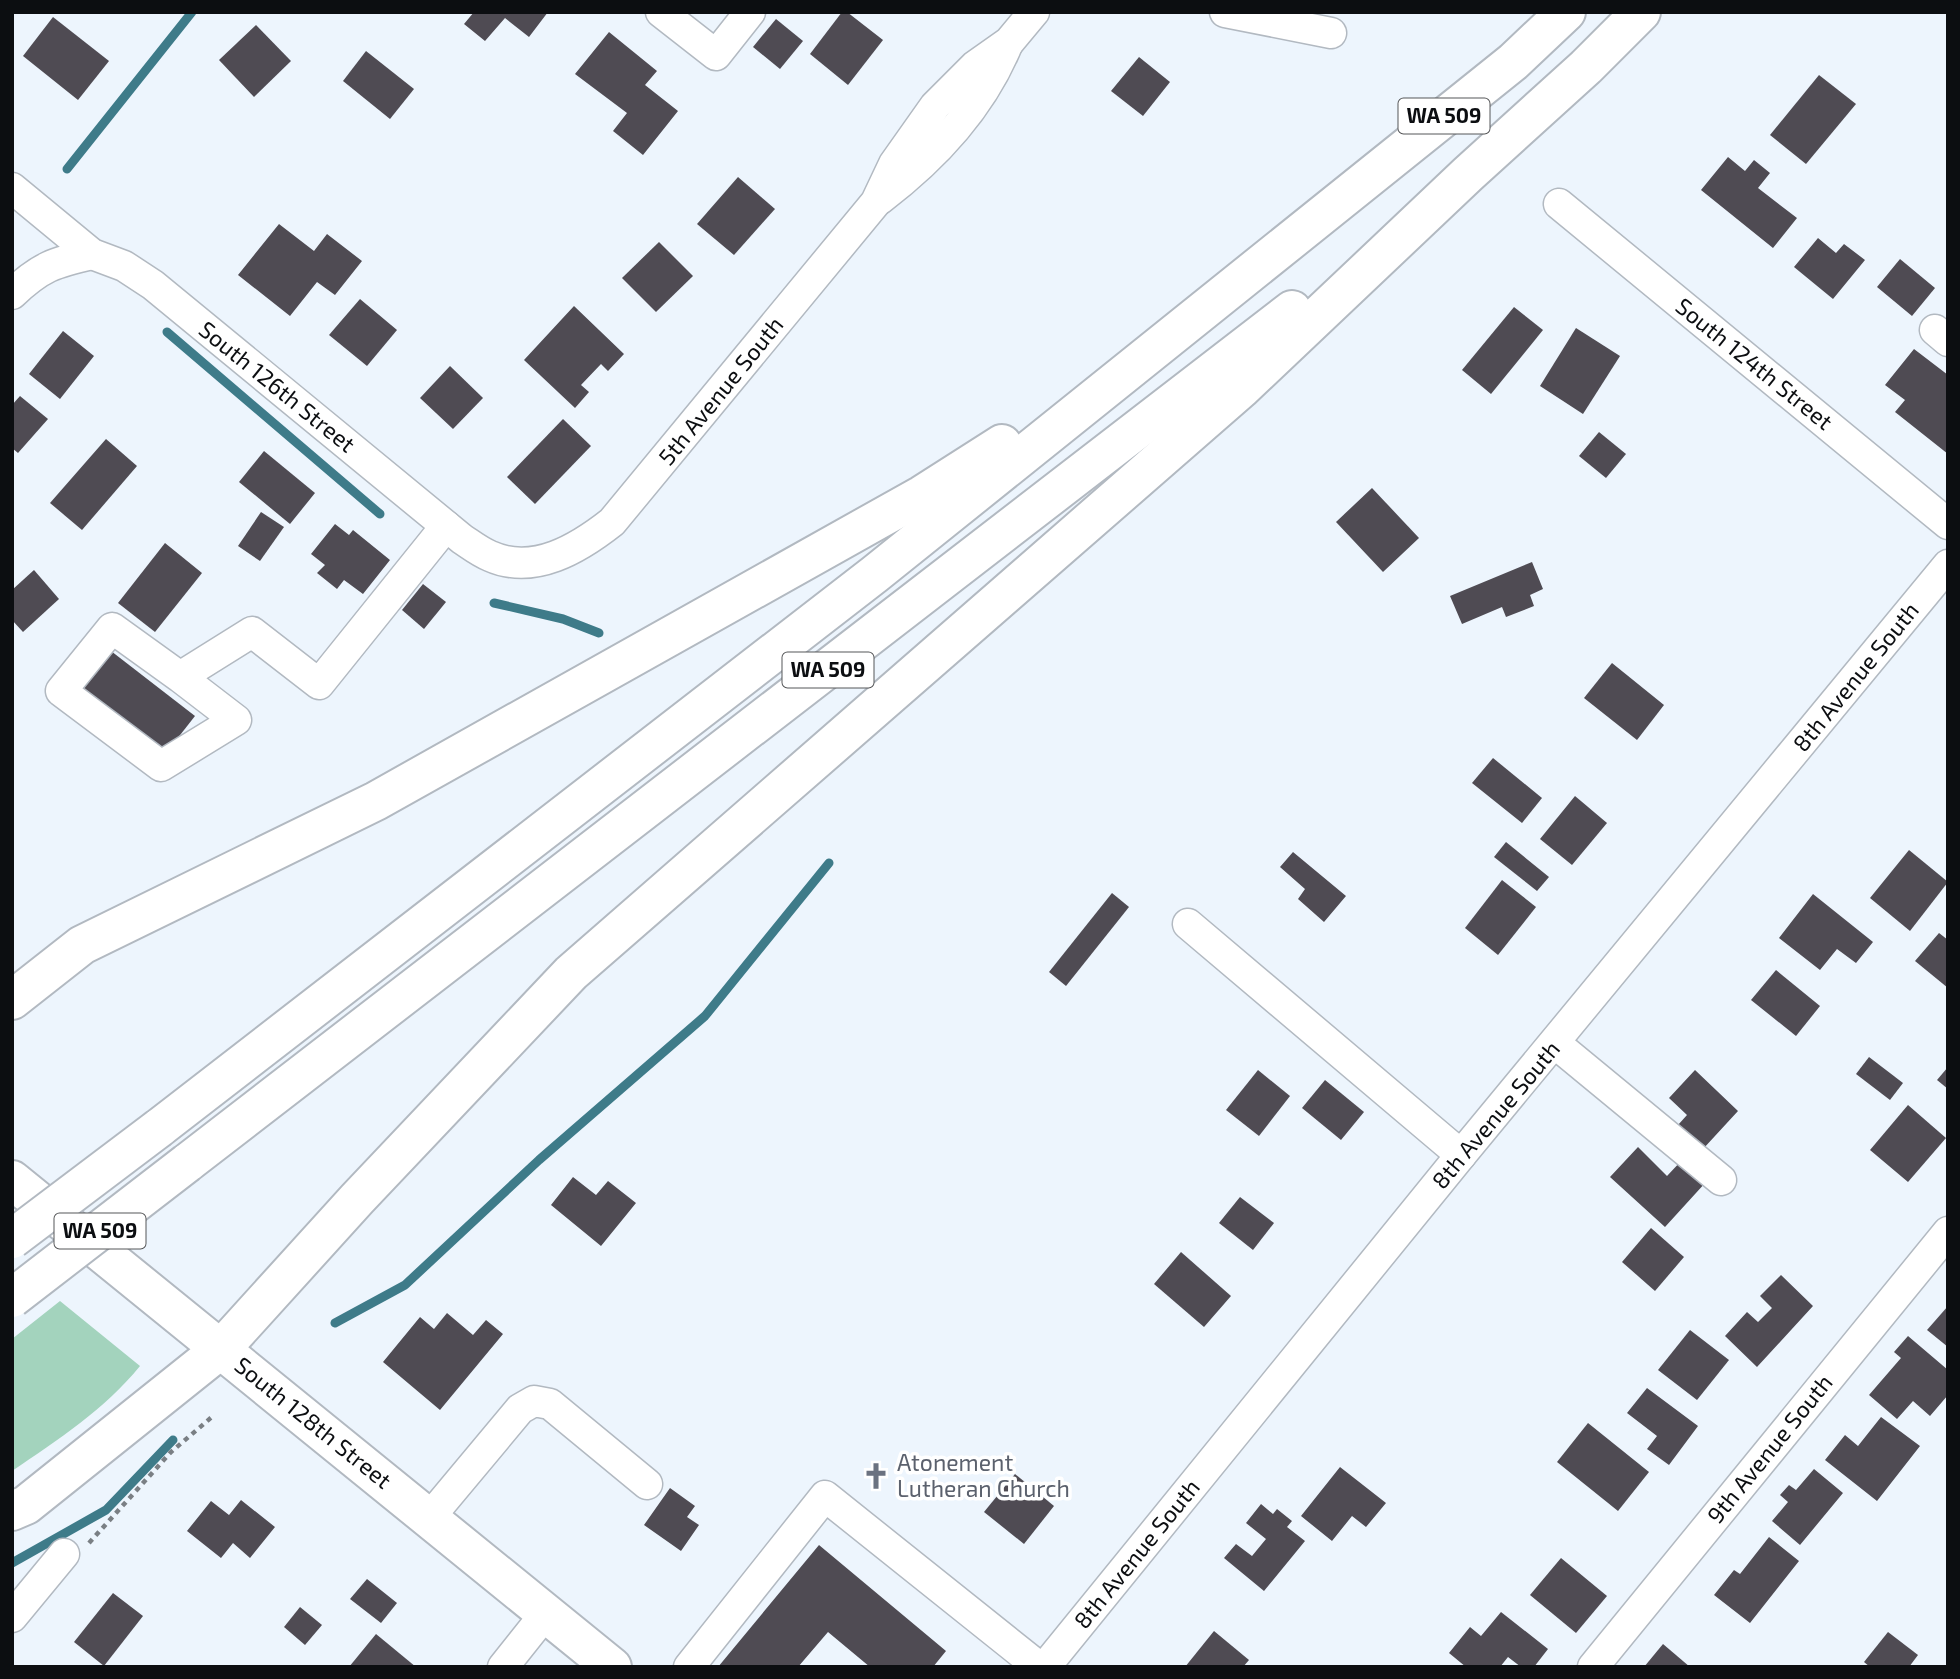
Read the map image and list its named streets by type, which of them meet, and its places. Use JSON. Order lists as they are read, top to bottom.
{
  "streets": {
    "main road": ["WA 509", "South 128th Street"],
    "street": [
      "South 124th Street",
      "South 126th Street",
      "5th Avenue South",
      "8th Avenue South",
      "9th Avenue South"
    ]
  },
  "crossings": [
    ["South 126th Street", "5th Avenue South"]
  ],
  "places": {
    "church": ["Atonement Lutheran Church"]
  }
}
